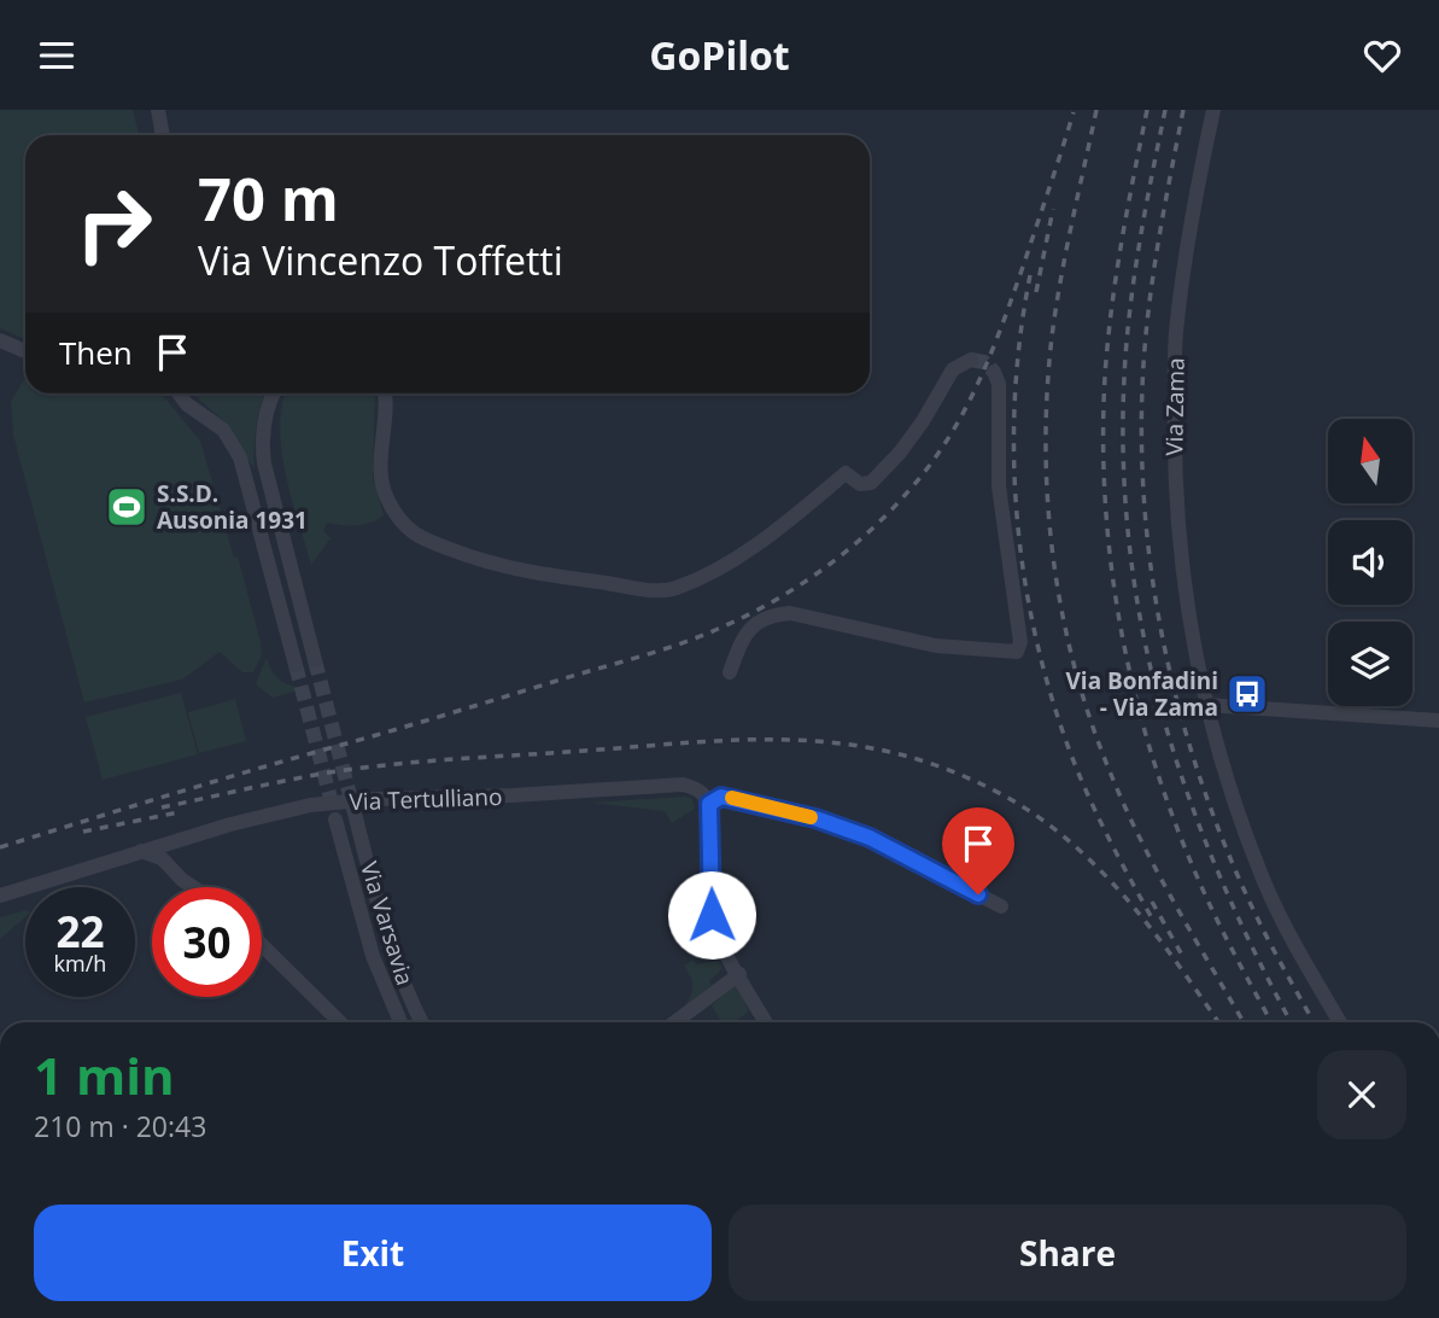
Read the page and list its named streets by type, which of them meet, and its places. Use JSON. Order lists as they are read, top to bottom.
{
  "streets": {
    "street": ["Via Zama", "Via Tertulliano", "Via Varsavia"]
  },
  "places": {
    "sports": ["S.S.D. Ausonia 1931"],
    "bus stop": ["Via Bonfadini - Via Zama"]
  },
  "north": "top",
  "page": {
    "header": "GoPilot",
    "turn": ["70 m", "Via Vincenzo Toffetti"],
    "then": "Then",
    "speed": "22 km/h",
    "limit": "30",
    "heading": ["1 min", "210 m · 20:43"],
    "buttons": ["Exit", "Share"]
  }
}
